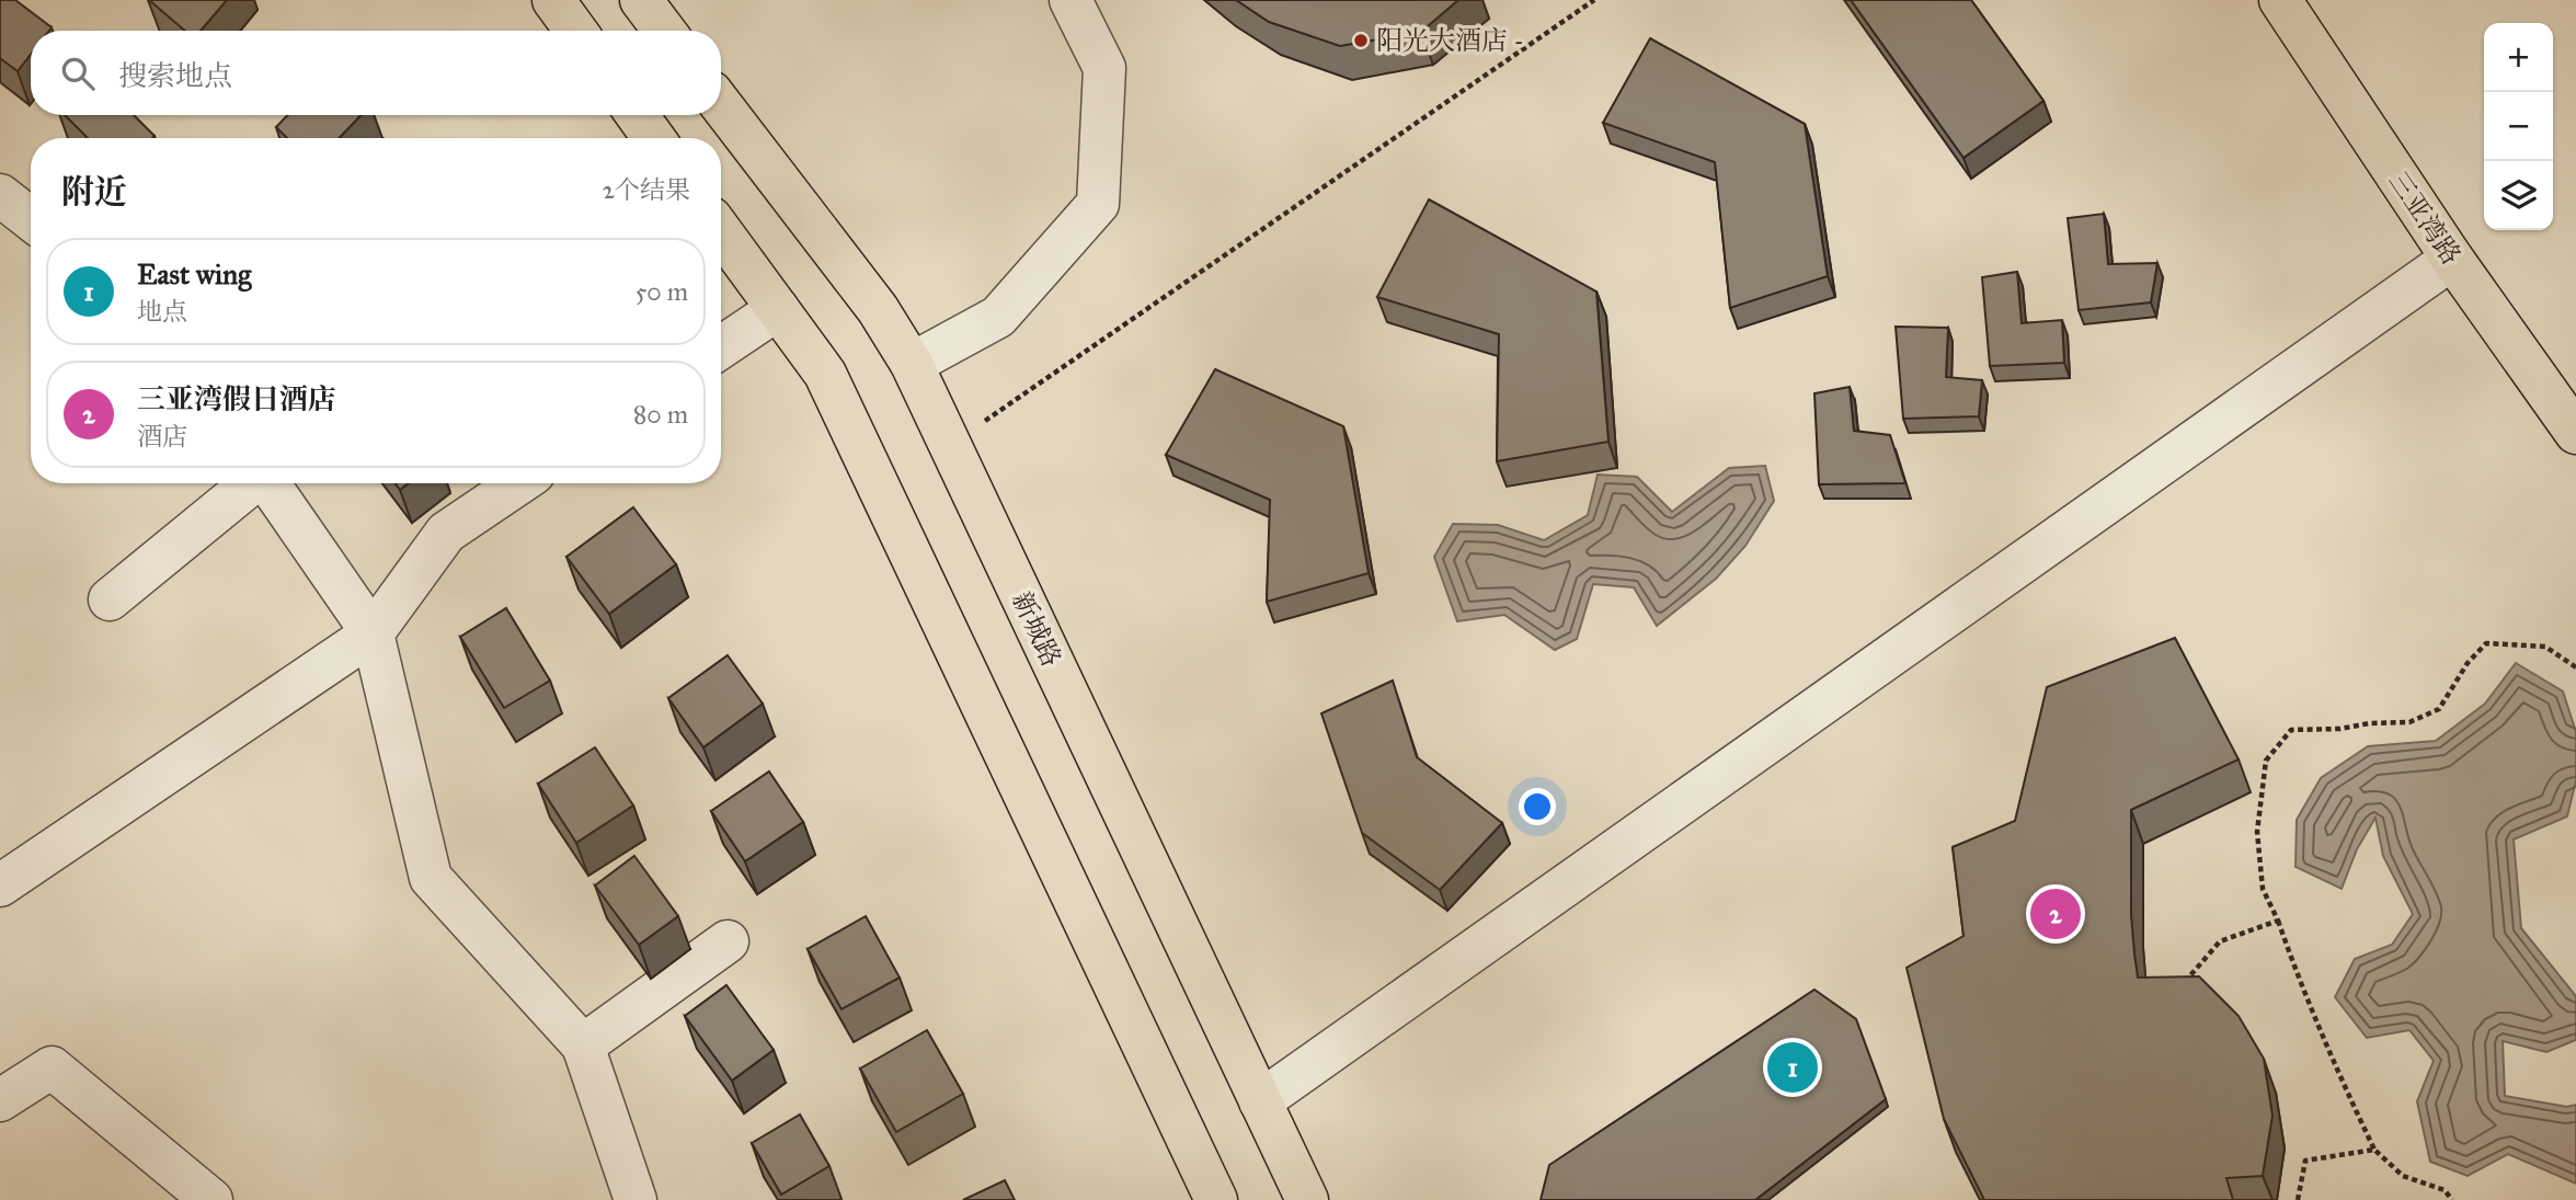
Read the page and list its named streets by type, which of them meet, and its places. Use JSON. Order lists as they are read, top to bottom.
{
  "streets": {
    "main road": ["三亚湾路", "新城路"]
  },
  "places": ["阳光大酒店 -"],
  "page": {
    "map_buttons": ["+", "−"],
    "search": "搜索地点",
    "heading": ["附近", "2个结果"],
    "list": [
      {
        "mark": "1",
        "name": "East wing",
        "note": "地点",
        "value": "50 m"
      },
      {
        "mark": "2",
        "name": "三亚湾假日酒店",
        "note": "酒店",
        "value": "80 m"
      }
    ],
    "pins": ["2", "1"]
  }
}
